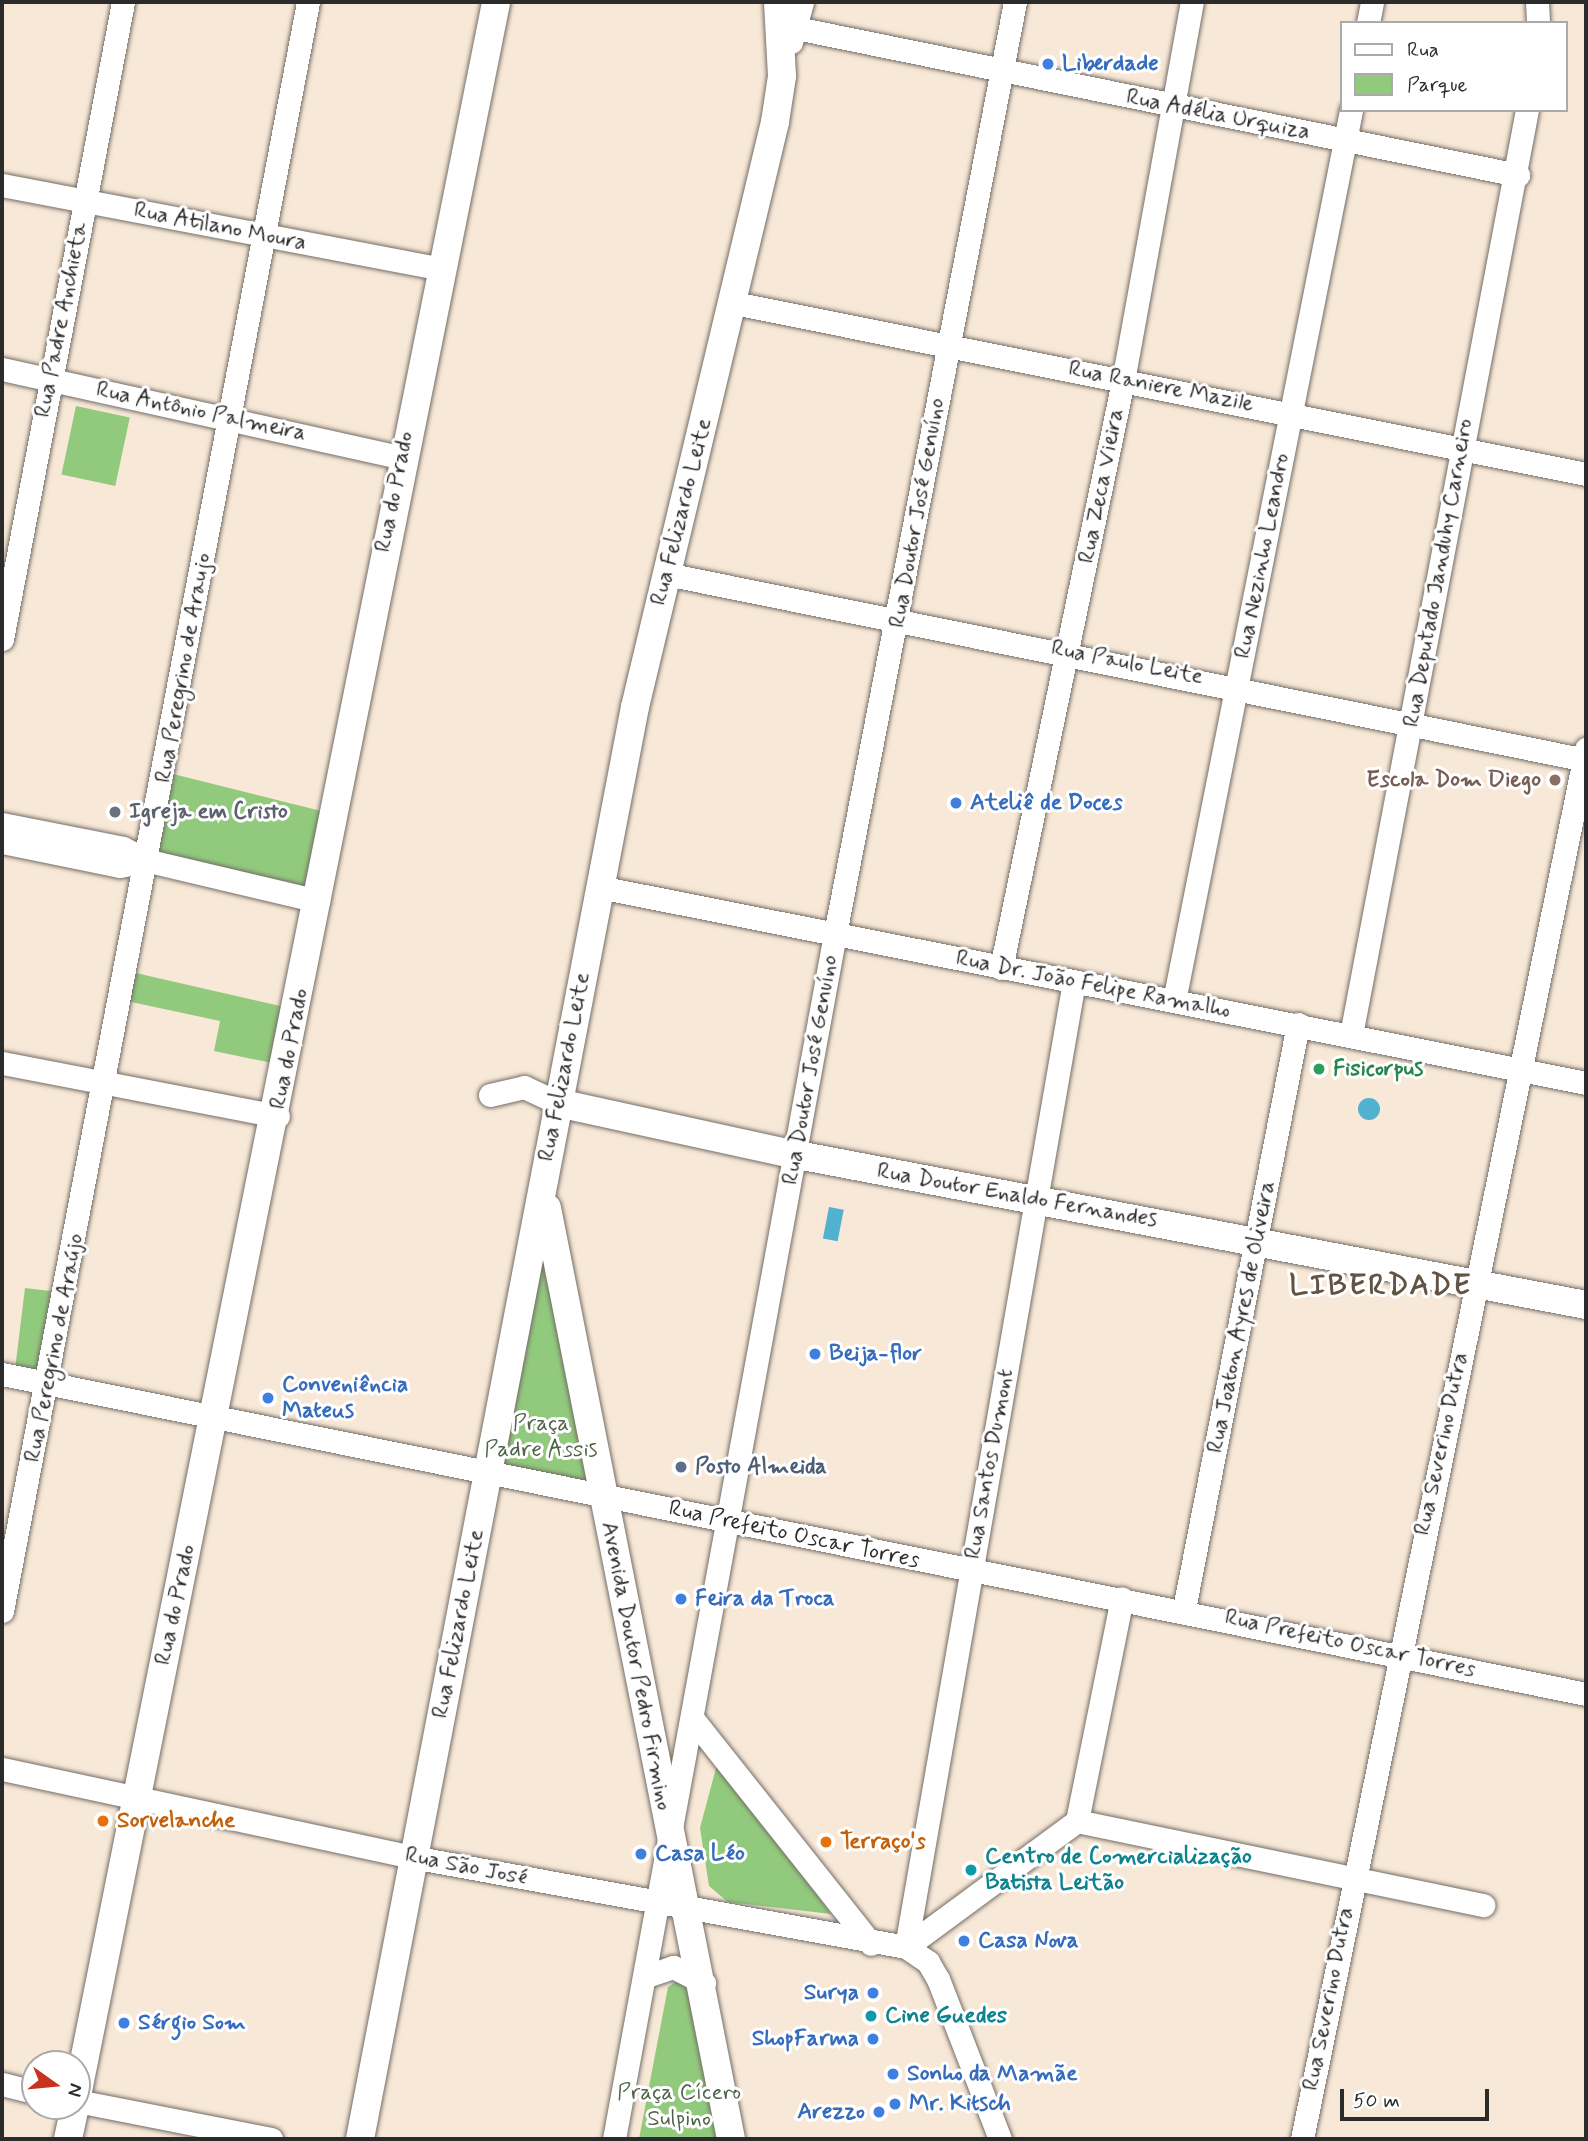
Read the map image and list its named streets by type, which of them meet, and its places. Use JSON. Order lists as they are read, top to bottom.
{
  "streets": {
    "main road": [
      "Rua do Prado",
      "Rua Felizardo Leite",
      "Rua Doutor Enaldo Fernandes",
      "Avenida Doutor Pedro Firmino"
    ],
    "street": [
      "Rua Adélia Urquiza",
      "Rua Atilano Moura",
      "Rua Padre Anchieta",
      "Rua Raniere Mazile",
      "Rua Antônio Palmeira",
      "Rua Zeca Vieira",
      "Rua Doutor José Genuíno",
      "Rua Nezinho Leandro",
      "Rua Deputado Janduhy Carneiro",
      "Rua Paulo Leite",
      "Rua Peregrino de Araujo",
      "Rua Dr. João Felipe Ramalho",
      "Rua Joaton Ayres de Oliveira",
      "Rua Peregrino de Araújo",
      "Rua Severino Dutra",
      "Rua Santos Dumont",
      "Rua Prefeito Oscar Torres",
      "Rua São José"
    ]
  },
  "crossings": [
    ["Rua Adélia Urquiza", "Rua Zeca Vieira"],
    ["Rua Adélia Urquiza", "Rua Felizardo Leite"],
    ["Rua Adélia Urquiza", "Rua Doutor José Genuíno"],
    ["Rua Adélia Urquiza", "Rua Nezinho Leandro"],
    ["Rua Adélia Urquiza", "Rua Deputado Janduhy Carneiro"],
    ["Rua Atilano Moura", "Rua Padre Anchieta"],
    ["Rua Atilano Moura", "Rua do Prado"],
    ["Rua Atilano Moura", "Rua Peregrino de Araujo"],
    ["Rua Padre Anchieta", "Rua Antônio Palmeira"],
    ["Rua Raniere Mazile", "Rua Zeca Vieira"],
    ["Rua Raniere Mazile", "Rua Felizardo Leite"],
    ["Rua Raniere Mazile", "Rua Doutor José Genuíno"],
    ["Rua Raniere Mazile", "Rua Nezinho Leandro"],
    ["Rua Raniere Mazile", "Rua Deputado Janduhy Carneiro"],
    ["Rua Antônio Palmeira", "Rua do Prado"],
    ["Rua Antônio Palmeira", "Rua Peregrino de Araujo"],
    ["Rua Zeca Vieira", "Rua Paulo Leite"],
    ["Rua Zeca Vieira", "Rua Dr. João Felipe Ramalho"],
    ["Rua do Prado", "Rua Prefeito Oscar Torres"],
    ["Rua do Prado", "Rua São José"],
    ["Rua Felizardo Leite", "Rua Paulo Leite"],
    ["Rua Felizardo Leite", "Rua Dr. João Felipe Ramalho"],
    ["Rua Felizardo Leite", "Rua Doutor Enaldo Fernandes"],
    ["Rua Felizardo Leite", "Rua Prefeito Oscar Torres"],
    ["Rua Felizardo Leite", "Avenida Doutor Pedro Firmino"],
    ["Rua Felizardo Leite", "Rua São José"],
    ["Rua Doutor José Genuíno", "Rua Paulo Leite"],
    ["Rua Doutor José Genuíno", "Rua Dr. João Felipe Ramalho"],
    ["Rua Doutor José Genuíno", "Rua Doutor Enaldo Fernandes"],
    ["Rua Doutor José Genuíno", "Rua Prefeito Oscar Torres"],
    ["Rua Doutor José Genuíno", "Avenida Doutor Pedro Firmino"],
    ["Rua Doutor José Genuíno", "Rua São José"],
    ["Rua Nezinho Leandro", "Rua Paulo Leite"],
    ["Rua Nezinho Leandro", "Rua Dr. João Felipe Ramalho"],
    ["Rua Deputado Janduhy Carneiro", "Rua Paulo Leite"],
    ["Rua Deputado Janduhy Carneiro", "Rua Dr. João Felipe Ramalho"],
    ["Rua Paulo Leite", "Rua Severino Dutra"],
    ["Rua Peregrino de Araujo", "Rua Peregrino de Araújo"],
    ["Rua Dr. João Felipe Ramalho", "Rua Joaton Ayres de Oliveira"],
    ["Rua Dr. João Felipe Ramalho", "Rua Severino Dutra"],
    ["Rua Dr. João Felipe Ramalho", "Rua Santos Dumont"],
    ["Rua Doutor Enaldo Fernandes", "Rua Joaton Ayres de Oliveira"],
    ["Rua Doutor Enaldo Fernandes", "Rua Severino Dutra"],
    ["Rua Doutor Enaldo Fernandes", "Rua Santos Dumont"],
    ["Rua Joaton Ayres de Oliveira", "Rua Prefeito Oscar Torres"],
    ["Rua Peregrino de Araújo", "Rua Prefeito Oscar Torres"],
    ["Rua Severino Dutra", "Rua Prefeito Oscar Torres"],
    ["Rua Santos Dumont", "Rua Prefeito Oscar Torres"],
    ["Rua Santos Dumont", "Rua São José"],
    ["Rua Prefeito Oscar Torres", "Avenida Doutor Pedro Firmino"],
    ["Avenida Doutor Pedro Firmino", "Rua São José"]
  ],
  "districts": ["LIBERDADE"],
  "parks": ["Praça Padre Assis", "Praça Cícero Sulpino"],
  "places": [
    "Liberdade",
    "Escola Dom Diego",
    "Ateliê de Doces",
    "Igreja em Cristo",
    "Fisicorpus",
    "Beija-flor",
    "Conveniência Mateus",
    "Posto Almeida",
    "Feira da Troca",
    "Sorvelanche",
    "Terraço's",
    "Casa Léo",
    "Centro de Comercialização Batista Leitão",
    "Casa Nova",
    "Surya",
    "Cine Guedes",
    "Sérgio Som",
    "ShopFarma",
    "Sonho da Mamãe",
    "Mr. Kitsch",
    "Arezzo"
  ],
  "legend": ["Rua", "Parque"],
  "scale_bar": "50 m",
  "north": "right"
}
